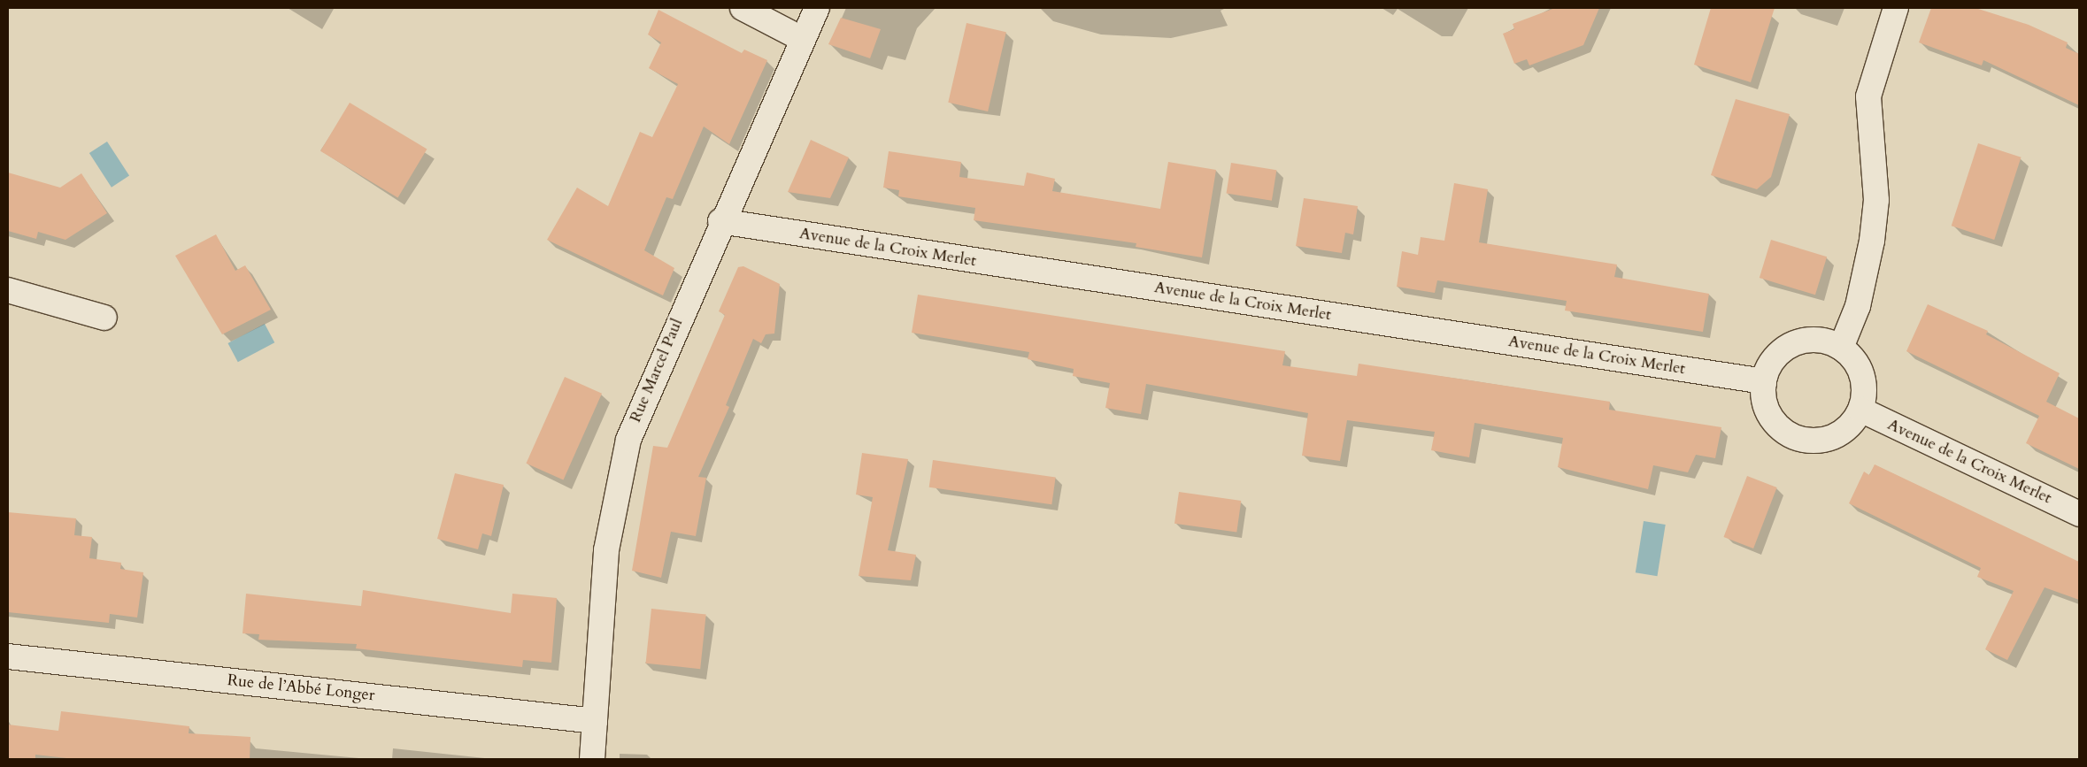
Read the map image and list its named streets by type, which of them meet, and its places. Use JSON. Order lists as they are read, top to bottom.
{
  "streets": {
    "street": ["Avenue de la Croix Merlet", "Rue Marcel Paul", "Rue de l’Abbé Longer"]
  },
  "crossings": [
    ["Avenue de la Croix Merlet", "Rue Marcel Paul"],
    ["Rue Marcel Paul", "Rue de l’Abbé Longer"]
  ]
}
